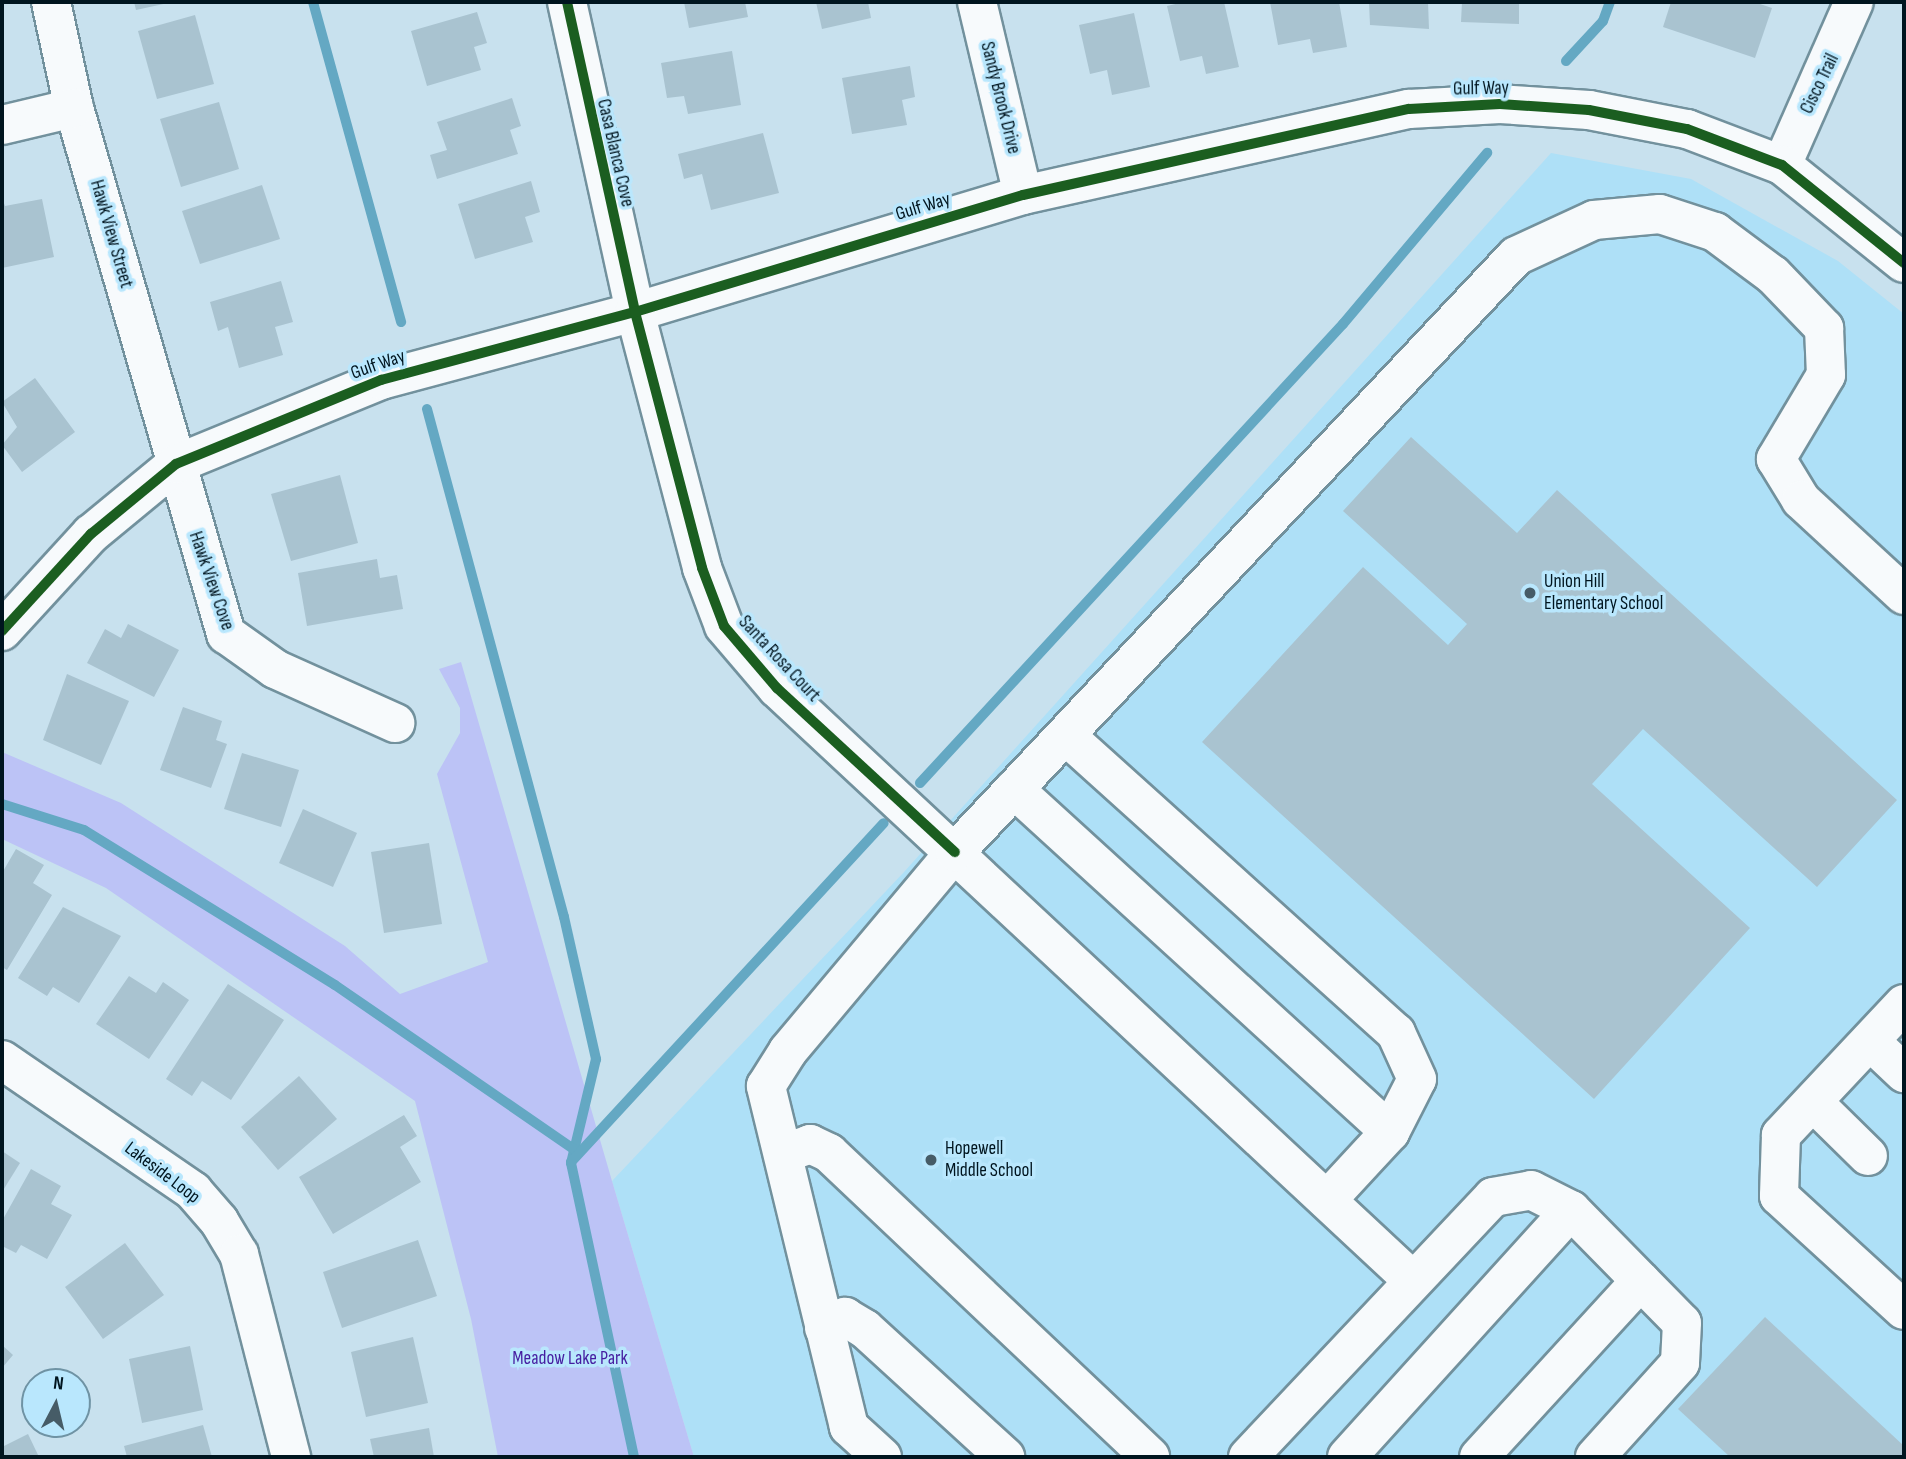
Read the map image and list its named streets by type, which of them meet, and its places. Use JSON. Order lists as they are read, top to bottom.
{
  "streets": {
    "street": [
      "Cisco Trail",
      "Gulf Way",
      "Sandy Brook Drive",
      "Casa Blanca Cove",
      "Hawk View Street",
      "Hawk View Cove",
      "Santa Rosa Court",
      "Lakeside Loop"
    ]
  },
  "crossings": [
    ["Cisco Trail", "Gulf Way"],
    ["Gulf Way", "Sandy Brook Drive"],
    ["Gulf Way", "Casa Blanca Cove"],
    ["Gulf Way", "Hawk View Street"],
    ["Gulf Way", "Hawk View Cove"],
    ["Gulf Way", "Santa Rosa Court"],
    ["Casa Blanca Cove", "Santa Rosa Court"],
    ["Hawk View Street", "Hawk View Cove"]
  ],
  "parks": ["Meadow Lake Park"],
  "places": ["Union Hill Elementary School", "Hopewell Middle School"],
  "north": "top"
}
